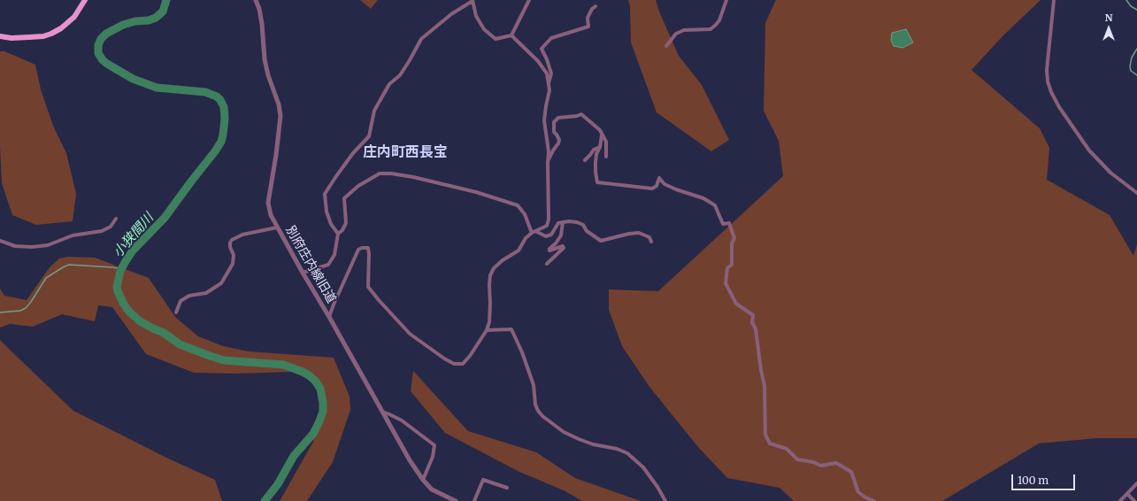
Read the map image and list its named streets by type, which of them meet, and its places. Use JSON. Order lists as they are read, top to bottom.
{
  "streets": {
    "street": ["別府庄内線旧道"]
  },
  "districts": ["庄内町西長宝"],
  "water": ["小狭間川"],
  "scale_bar": "100 m",
  "north": "top"
}
